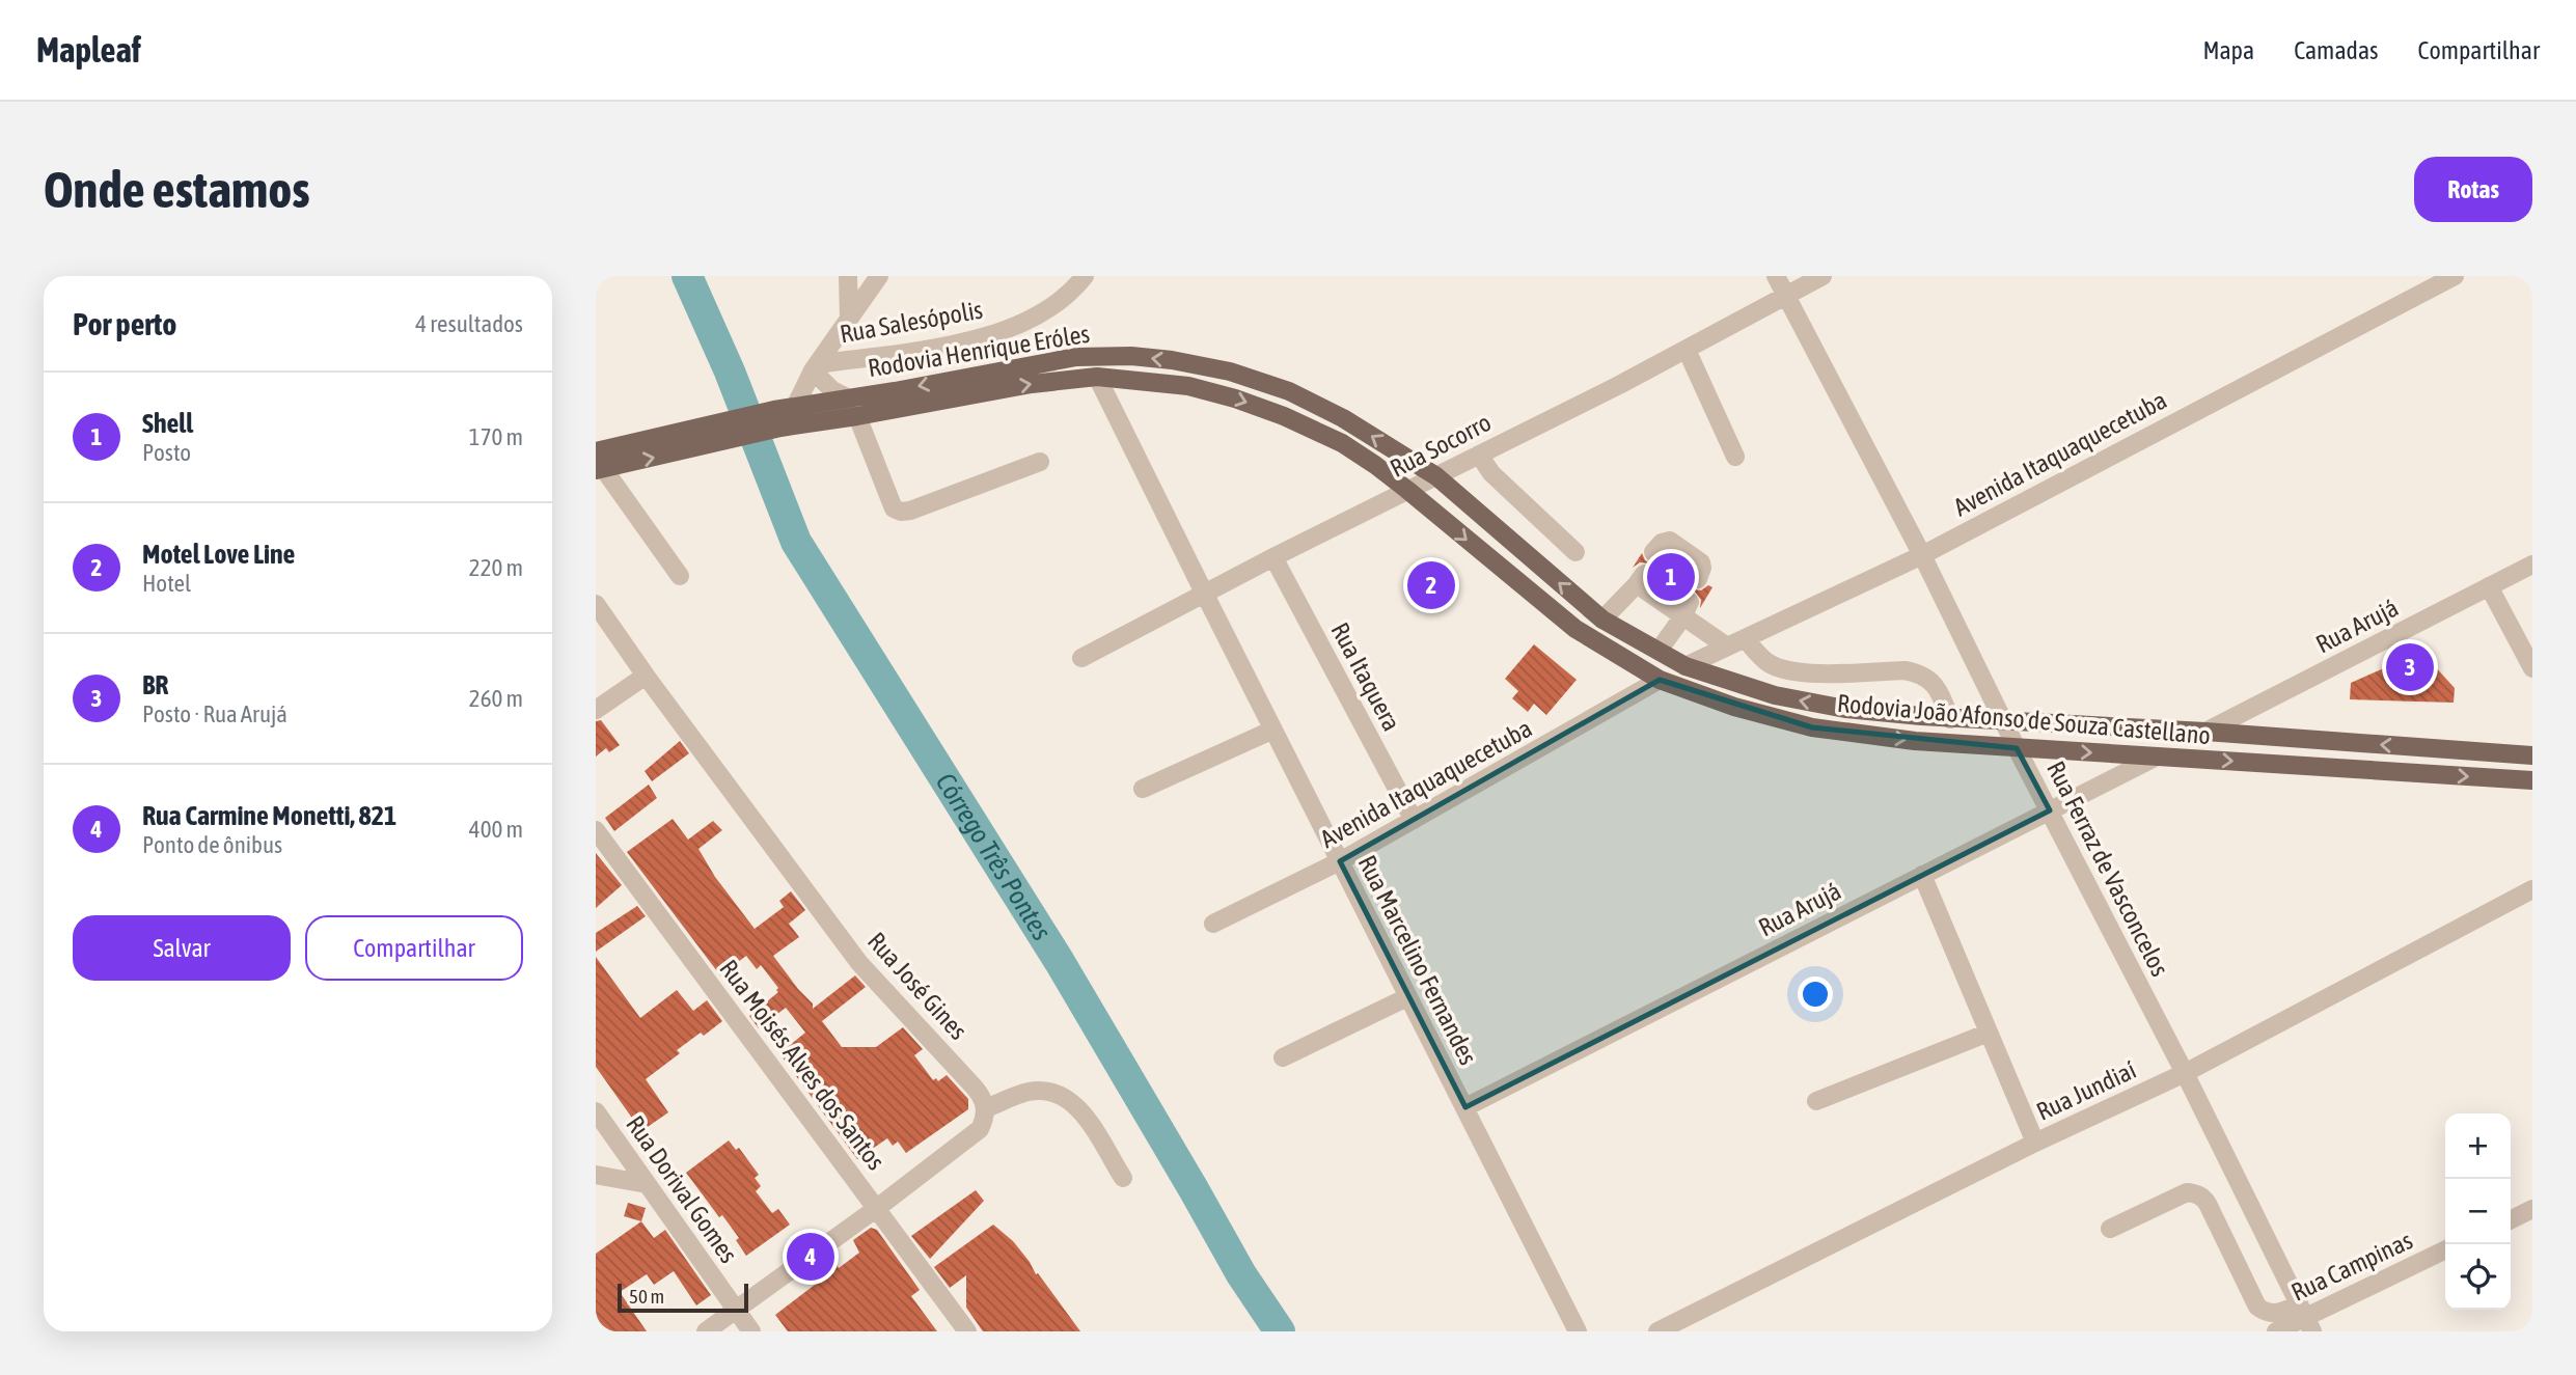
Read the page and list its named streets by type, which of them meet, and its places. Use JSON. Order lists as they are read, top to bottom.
{
  "streets": {
    "main road": ["Rodovia Henrique Eróles", "Rodovia João Afonso de Souza Castellano"],
    "street": [
      "Rua Salesópolis",
      "Rua Socorro",
      "Avenida Itaquaquecetuba",
      "Rua Arujá",
      "Rua Itaquera",
      "Rua Ferraz de Vasconcelos",
      "Rua Marcelino Fernandes",
      "Rua José Gines",
      "Rua Moisés Alves dos Santos",
      "Rua Jundiaí",
      "Rua Dorival Gomes",
      "Rua Campinas"
    ]
  },
  "crossings": [
    ["Rodovia Henrique Eróles", "Rua Socorro"],
    ["Rodovia Henrique Eróles", "Rodovia João Afonso de Souza Castellano"],
    ["Rodovia Henrique Eróles", "Rua Marcelino Fernandes"],
    ["Rua Socorro", "Rua Itaquera"],
    ["Rua Socorro", "Rodovia João Afonso de Souza Castellano"],
    ["Rua Socorro", "Rua Ferraz de Vasconcelos"],
    ["Rua Socorro", "Rua Marcelino Fernandes"],
    ["Avenida Itaquaquecetuba", "Rua Itaquera"],
    ["Avenida Itaquaquecetuba", "Rodovia João Afonso de Souza Castellano"],
    ["Avenida Itaquaquecetuba", "Rua Ferraz de Vasconcelos"],
    ["Avenida Itaquaquecetuba", "Rua Marcelino Fernandes"],
    ["Rua Arujá", "Rodovia João Afonso de Souza Castellano"],
    ["Rua Arujá", "Rua Ferraz de Vasconcelos"],
    ["Rua Arujá", "Rua Marcelino Fernandes"],
    ["Rodovia João Afonso de Souza Castellano", "Rua Ferraz de Vasconcelos"],
    ["Rua Ferraz de Vasconcelos", "Rua Jundiaí"],
    ["Rua Ferraz de Vasconcelos", "Rua Campinas"]
  ],
  "water": ["Córrego Três Pontes"],
  "scale_bar": "50 m",
  "page": {
    "header": "Mapleaf",
    "nav": ["Mapa", "Camadas", "Compartilhar"],
    "buttons": [
      "Rotas",
      ["Salvar", "Compartilhar"]
    ],
    "title": "Onde estamos",
    "heading": ["Por perto", "4 resultados"],
    "list": [
      {
        "mark": "1",
        "name": "Shell",
        "note": "Posto",
        "value": "170 m"
      },
      {
        "mark": "2",
        "name": "Motel Love Line",
        "note": "Hotel",
        "value": "220 m"
      },
      {
        "mark": "3",
        "name": "BR",
        "note": "Posto · Rua Arujá",
        "value": "260 m"
      },
      {
        "mark": "4",
        "name": "Rua Carmine Monetti, 821",
        "note": "Ponto de ônibus",
        "value": "400 m"
      }
    ],
    "pins": [
      "1",
      "2",
      "3",
      "4"
    ],
    "map_buttons": ["+", "−"],
    "scale": "50 m"
  }
}
